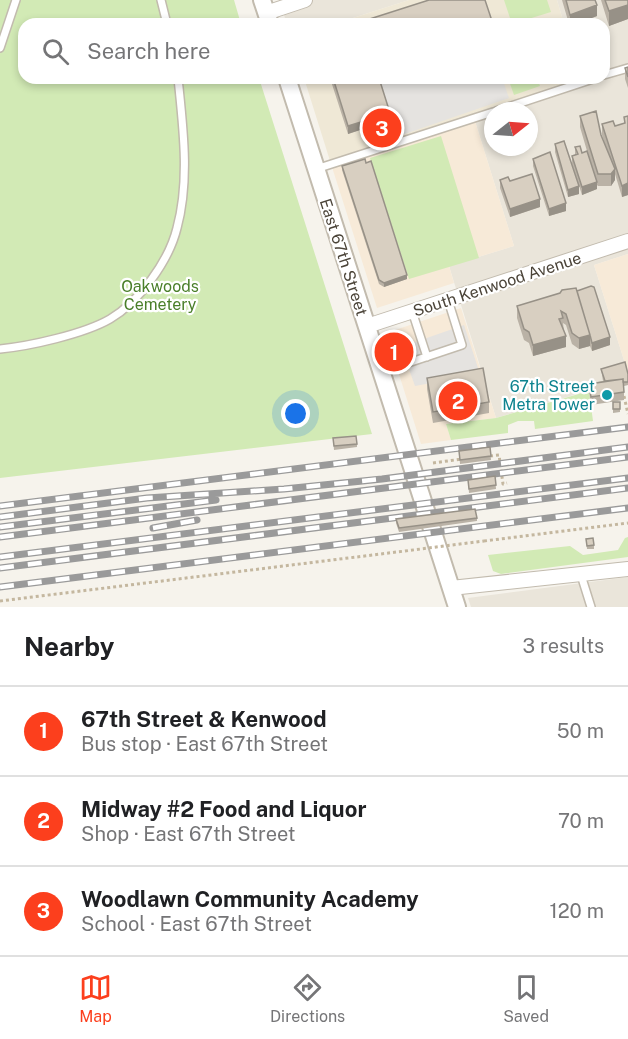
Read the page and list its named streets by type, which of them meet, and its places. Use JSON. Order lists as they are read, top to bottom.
{
  "streets": {
    "street": ["East 67th Street", "South Kenwood Avenue"]
  },
  "crossings": [
    ["East 67th Street", "South Kenwood Avenue"]
  ],
  "parks": ["Oakwoods Cemetery"],
  "places": ["67th Street Metra Tower"],
  "north": "right",
  "page": {
    "search": "Search here",
    "pins": ["3", "1", "2"],
    "heading": ["Nearby", "3 results"],
    "list": [
      {
        "mark": "1",
        "name": "67th Street & Kenwood",
        "note": "Bus stop · East 67th Street",
        "value": "50 m"
      },
      {
        "mark": "2",
        "name": "Midway #2 Food and Liquor",
        "note": "Shop · East 67th Street",
        "value": "70 m"
      },
      {
        "mark": "3",
        "name": "Woodlawn Community Academy",
        "note": "School · East 67th Street",
        "value": "120 m"
      }
    ],
    "nav": ["Map", "Directions", "Saved"]
  }
}
